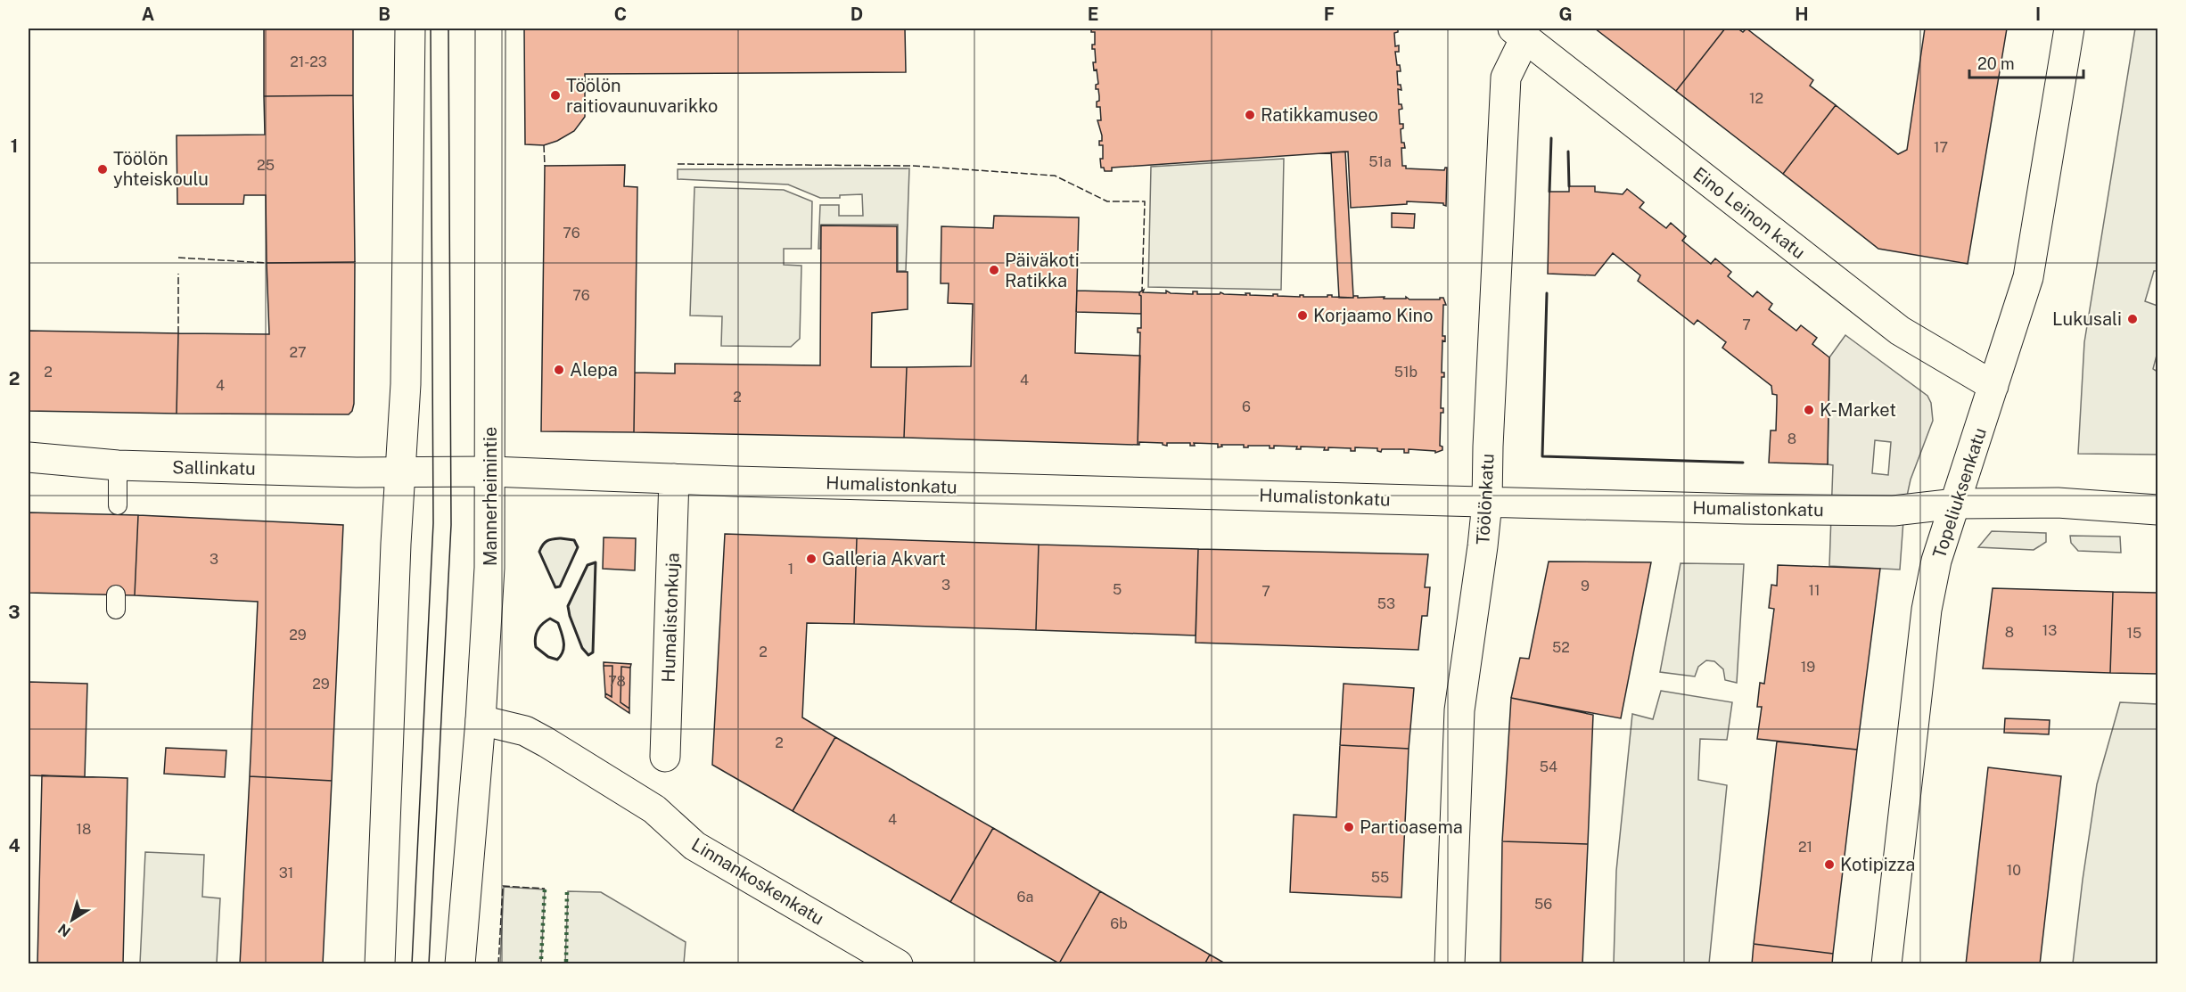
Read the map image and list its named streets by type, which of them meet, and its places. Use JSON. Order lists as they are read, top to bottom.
{
  "streets": {
    "street": [
      "Eino Leinon katu",
      "Sallinkatu",
      "Humalistonkatu",
      "Topeliuksenkatu",
      "Mannerheimintie",
      "Töölönkatu",
      "Humalistonkuja",
      "Linnankoskenkatu"
    ]
  },
  "crossings": [
    ["Eino Leinon katu", "Topeliuksenkatu"],
    ["Eino Leinon katu", "Töölönkatu"],
    ["Sallinkatu", "Humalistonkatu"],
    ["Sallinkatu", "Mannerheimintie"],
    ["Humalistonkatu", "Topeliuksenkatu"],
    ["Humalistonkatu", "Mannerheimintie"],
    ["Humalistonkatu", "Töölönkatu"],
    ["Humalistonkatu", "Humalistonkuja"],
    ["Mannerheimintie", "Linnankoskenkatu"]
  ],
  "places": [
    "Töölön raitiovaunuvarikko",
    "Ratikkamuseo",
    "Töölön yhteiskoulu",
    "Päiväkoti Ratikka",
    "Korjaamo Kino",
    "Lukusali",
    "Alepa",
    "K-Market",
    "Galleria Akvart",
    "Partioasema",
    "Kotipizza"
  ],
  "house_numbers": [
    "21-23",
    "12",
    "17",
    "51a",
    "25",
    "76",
    "76",
    "7",
    "27",
    "2",
    "51b",
    "4",
    "4",
    "2",
    "6",
    "8",
    "3",
    "1",
    "3",
    "9",
    "5",
    "11",
    "7",
    "53",
    "13",
    "8",
    "15",
    "29",
    "52",
    "2",
    "19",
    "78",
    "29",
    "2",
    "54",
    "4",
    "18",
    "21",
    "10",
    "31",
    "55",
    "6a",
    "56",
    "6b"
  ],
  "scale_bar": "20 m",
  "north": "bottom left",
  "grid": {
    "columns": [
      "A",
      "B",
      "C",
      "D",
      "E",
      "F",
      "G",
      "H",
      "I"
    ],
    "rows": [
      "1",
      "2",
      "3",
      "4"
    ]
  }
}
